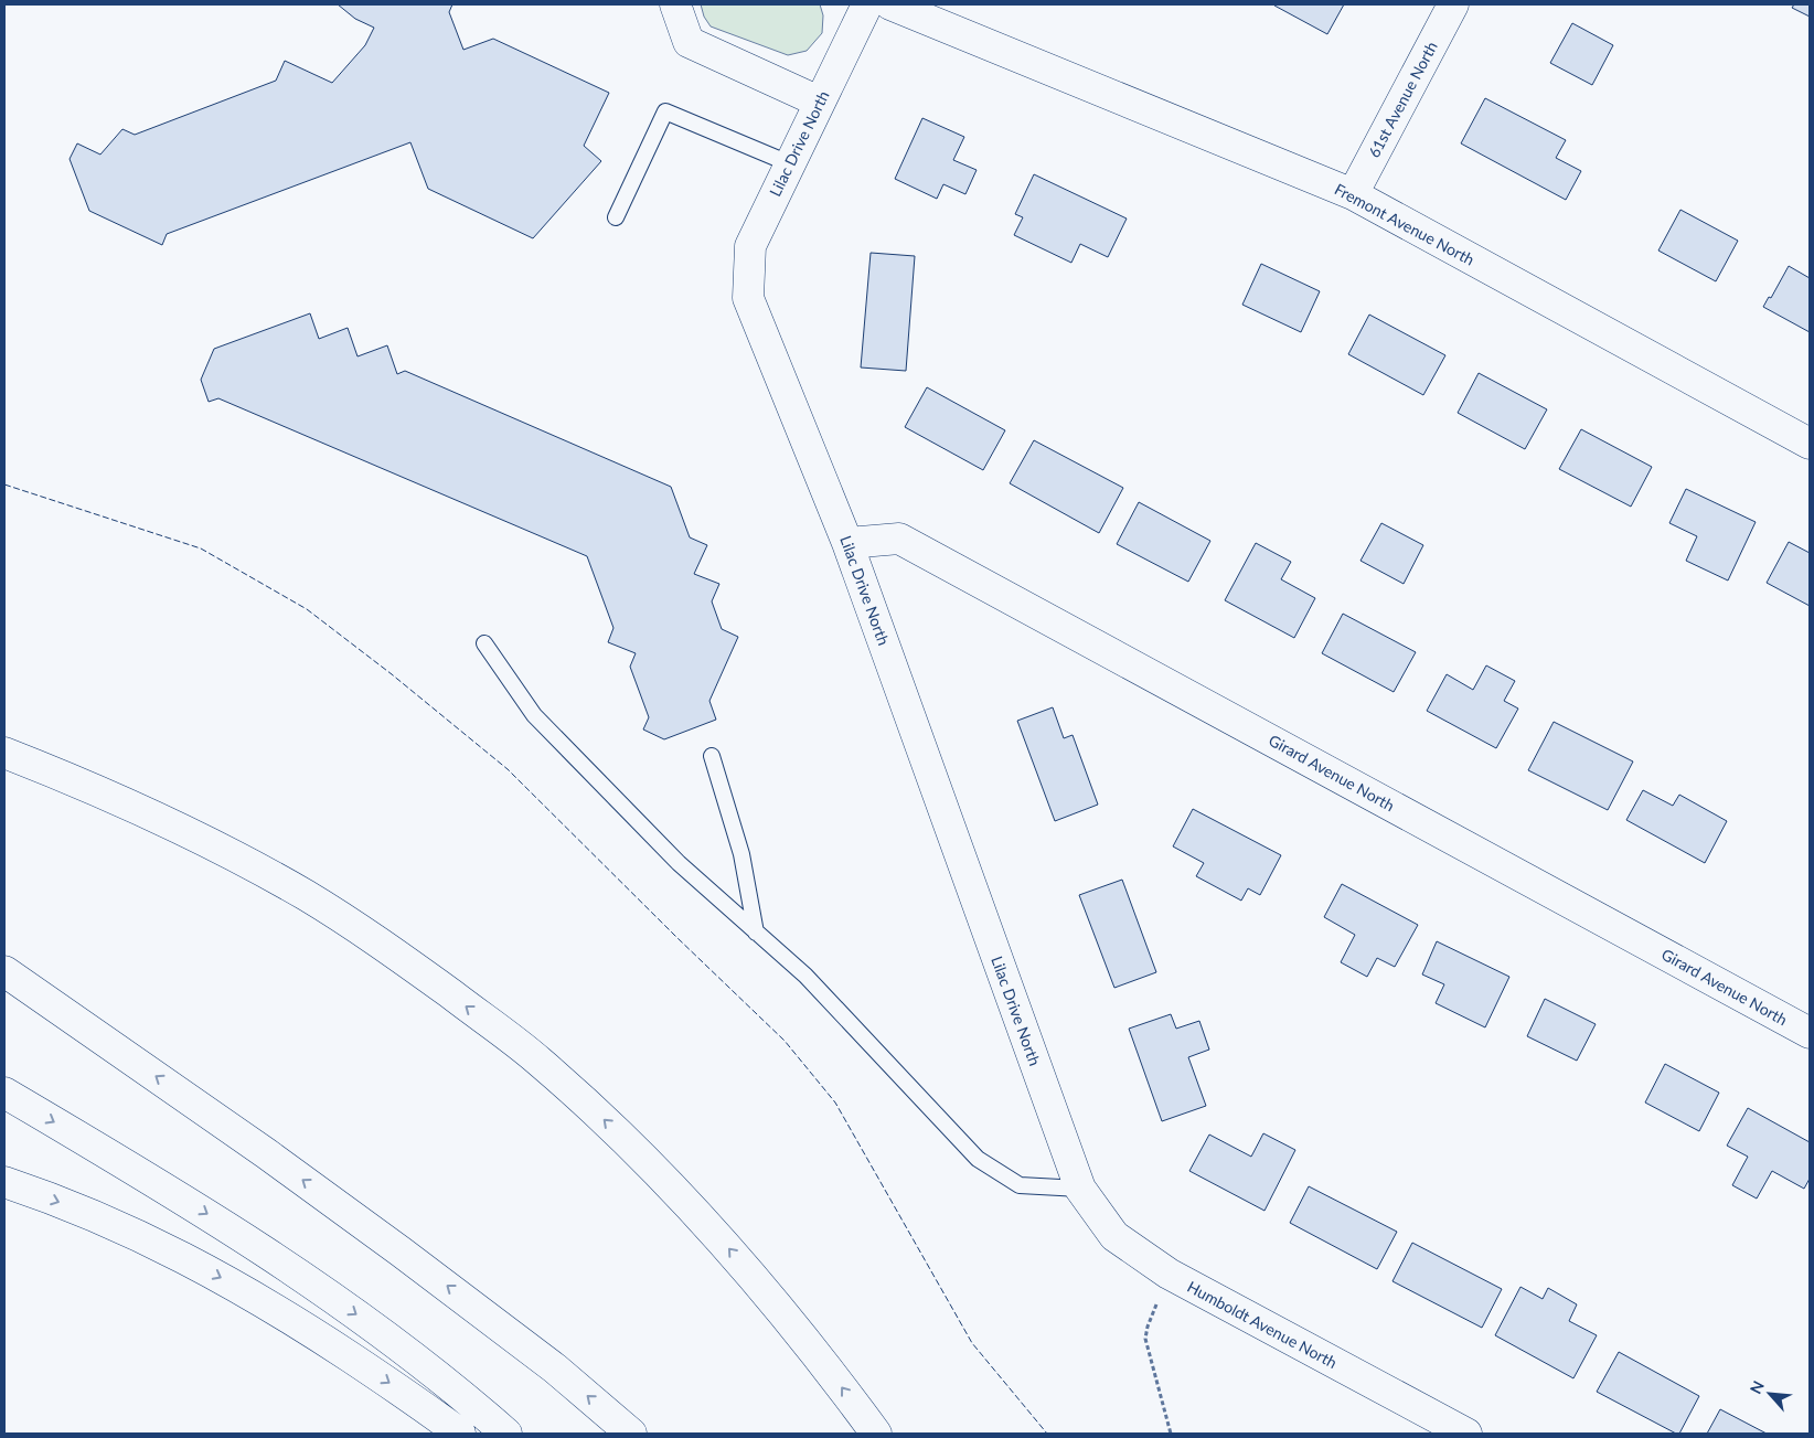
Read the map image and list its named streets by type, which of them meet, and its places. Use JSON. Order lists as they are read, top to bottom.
{
  "streets": {
    "main road": [
      "61st Avenue North",
      "Lilac Drive North",
      "Fremont Avenue North",
      "Girard Avenue North",
      "Humboldt Avenue North"
    ]
  },
  "crossings": [
    ["61st Avenue North", "Fremont Avenue North"],
    ["Lilac Drive North", "Girard Avenue North"],
    ["Lilac Drive North", "Humboldt Avenue North"]
  ],
  "north": "top left"
}
